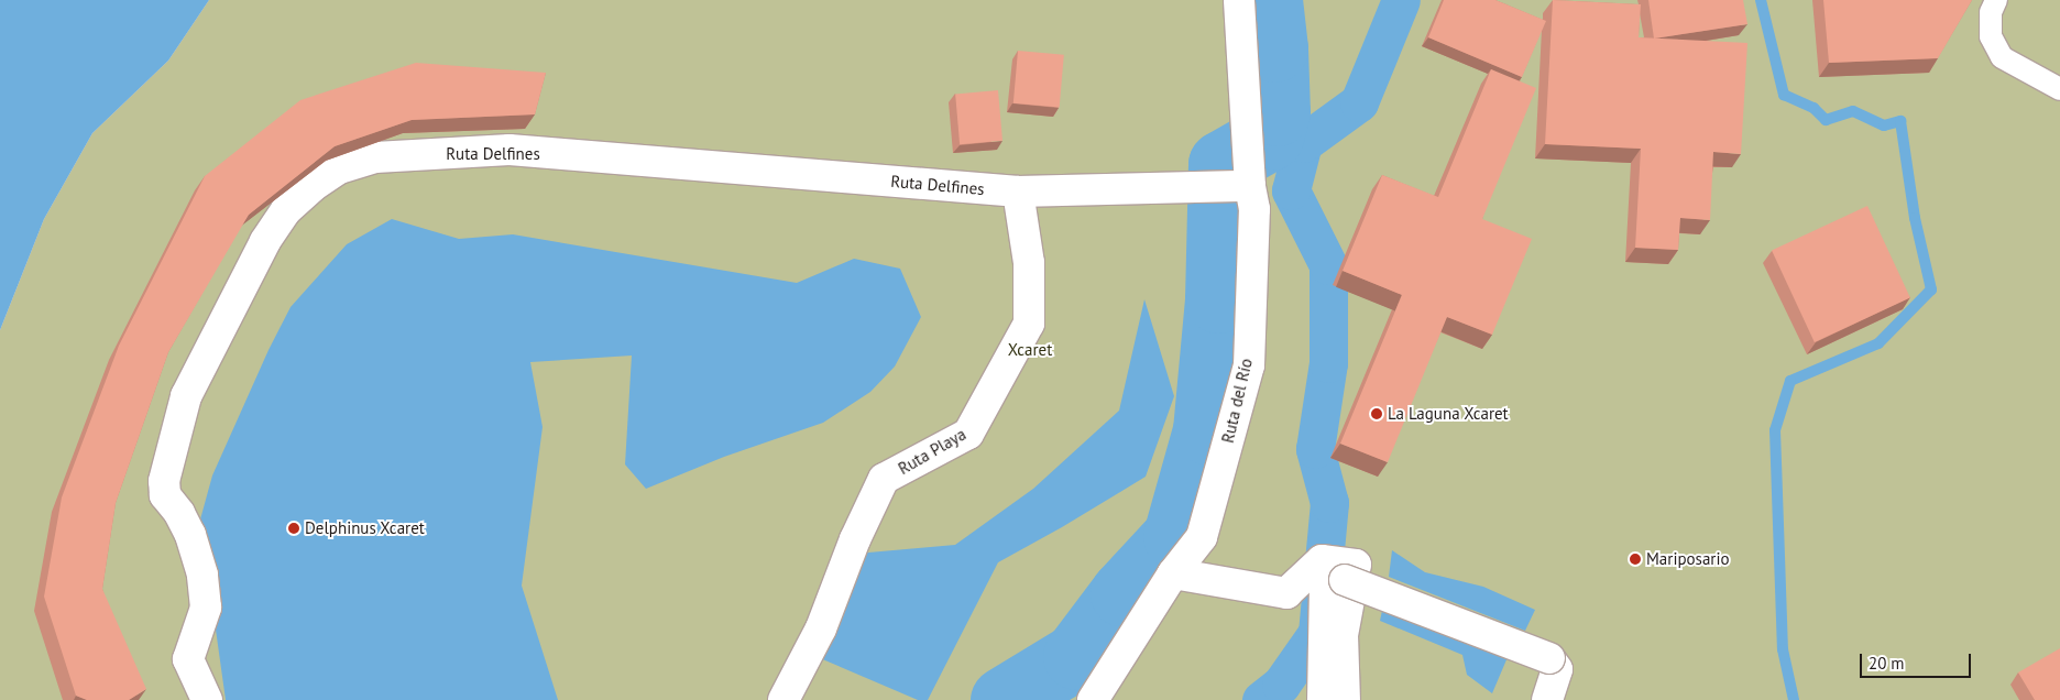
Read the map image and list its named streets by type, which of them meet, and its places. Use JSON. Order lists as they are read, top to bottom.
{
  "streets": {
    "street": ["Ruta Delfines", "Ruta del Río", "Ruta Playa"]
  },
  "crossings": [
    ["Ruta Delfines", "Ruta del Río"],
    ["Ruta Delfines", "Ruta Playa"]
  ],
  "parks": ["Xcaret"],
  "places": ["La Laguna Xcaret", "Delphinus Xcaret", "Mariposario"],
  "scale_bar": "20 m"
}
